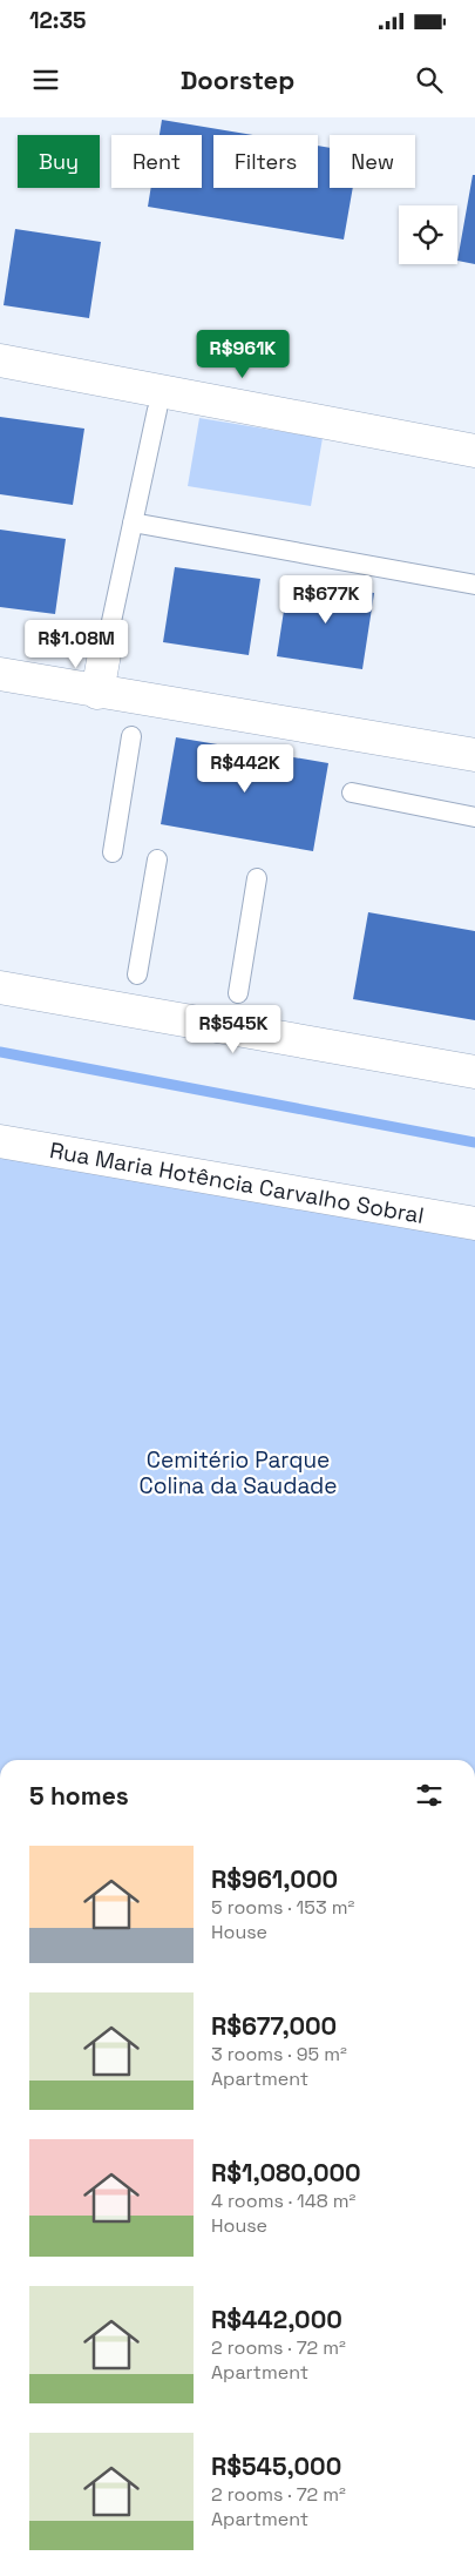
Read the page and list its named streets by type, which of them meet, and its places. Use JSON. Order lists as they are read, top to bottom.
{
  "streets": {
    "street": ["Rua Maria Hotência Carvalho Sobral"]
  },
  "parks": ["Cemitério Parque Colina da Saudade"],
  "page": {
    "status": "12:35",
    "header": "Doorstep",
    "chip": [
      "Buy",
      "Rent",
      "Filters",
      "New"
    ],
    "price": [
      "R$961K",
      "R$677K",
      "R$1.08M",
      "R$442K",
      "R$545K"
    ],
    "heading": "5 homes",
    "list": [
      {
        "name": "R$961,000",
        "note": "5 rooms · 153 m² · House"
      },
      {
        "name": "R$677,000",
        "note": "3 rooms · 95 m² · Apartment"
      },
      {
        "name": "R$1,080,000",
        "note": "4 rooms · 148 m² · House"
      },
      {
        "name": "R$442,000",
        "note": "2 rooms · 72 m² · Apartment"
      },
      {
        "name": "R$545,000",
        "note": "2 rooms · 72 m² · Apartment"
      }
    ]
  }
}
